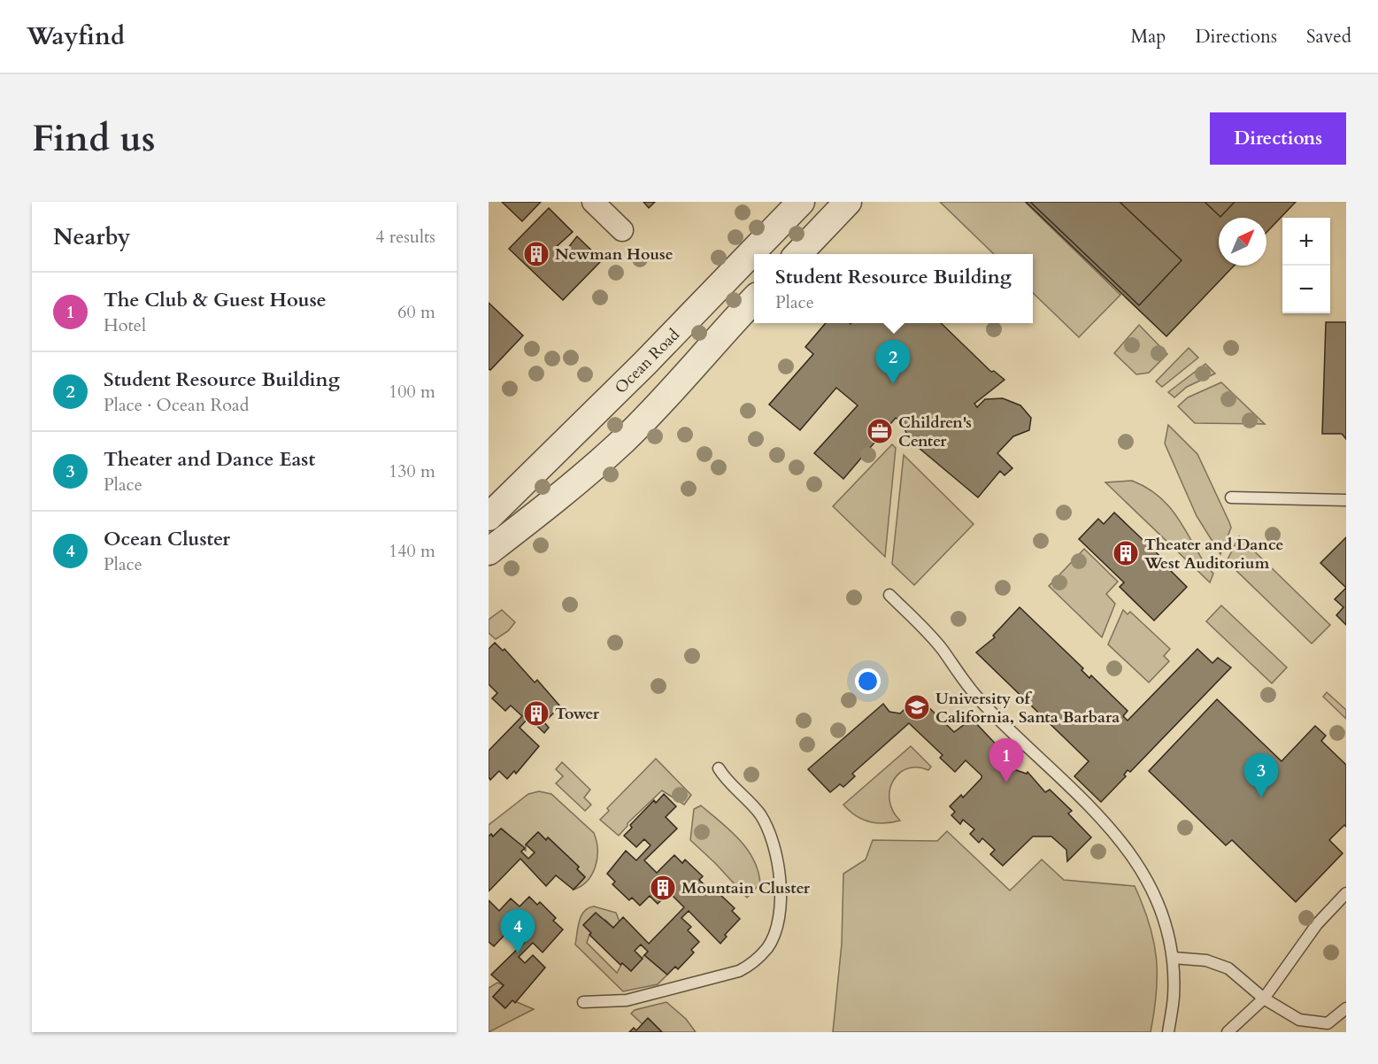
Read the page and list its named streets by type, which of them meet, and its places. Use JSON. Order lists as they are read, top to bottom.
{
  "streets": {
    "street": ["Ocean Road"]
  },
  "places": {
    "building": [
      "Newman House",
      "Theater and Dance West Auditorium",
      "Tower",
      "Mountain Cluster"
    ],
    "office": ["Children's Center"],
    "school or university": ["University of California, Santa Barbara"]
  },
  "north": "top right",
  "page": {
    "header": "Wayfind",
    "nav": ["Map", "Directions", "Saved"],
    "buttons": "Directions",
    "title": "Find us",
    "heading": ["Nearby", "4 results"],
    "map_buttons": ["+", "−"],
    "popup": ["Student Resource Building", "Place"],
    "list": [
      {
        "mark": "1",
        "name": "The Club & Guest House",
        "note": "Hotel",
        "value": "60 m"
      },
      {
        "mark": "2",
        "name": "Student Resource Building",
        "note": "Place · Ocean Road",
        "value": "100 m"
      },
      {
        "mark": "3",
        "name": "Theater and Dance East",
        "note": "Place",
        "value": "130 m"
      },
      {
        "mark": "4",
        "name": "Ocean Cluster",
        "note": "Place",
        "value": "140 m"
      }
    ],
    "pins": [
      "2",
      "1",
      "3",
      "4"
    ]
  }
}
